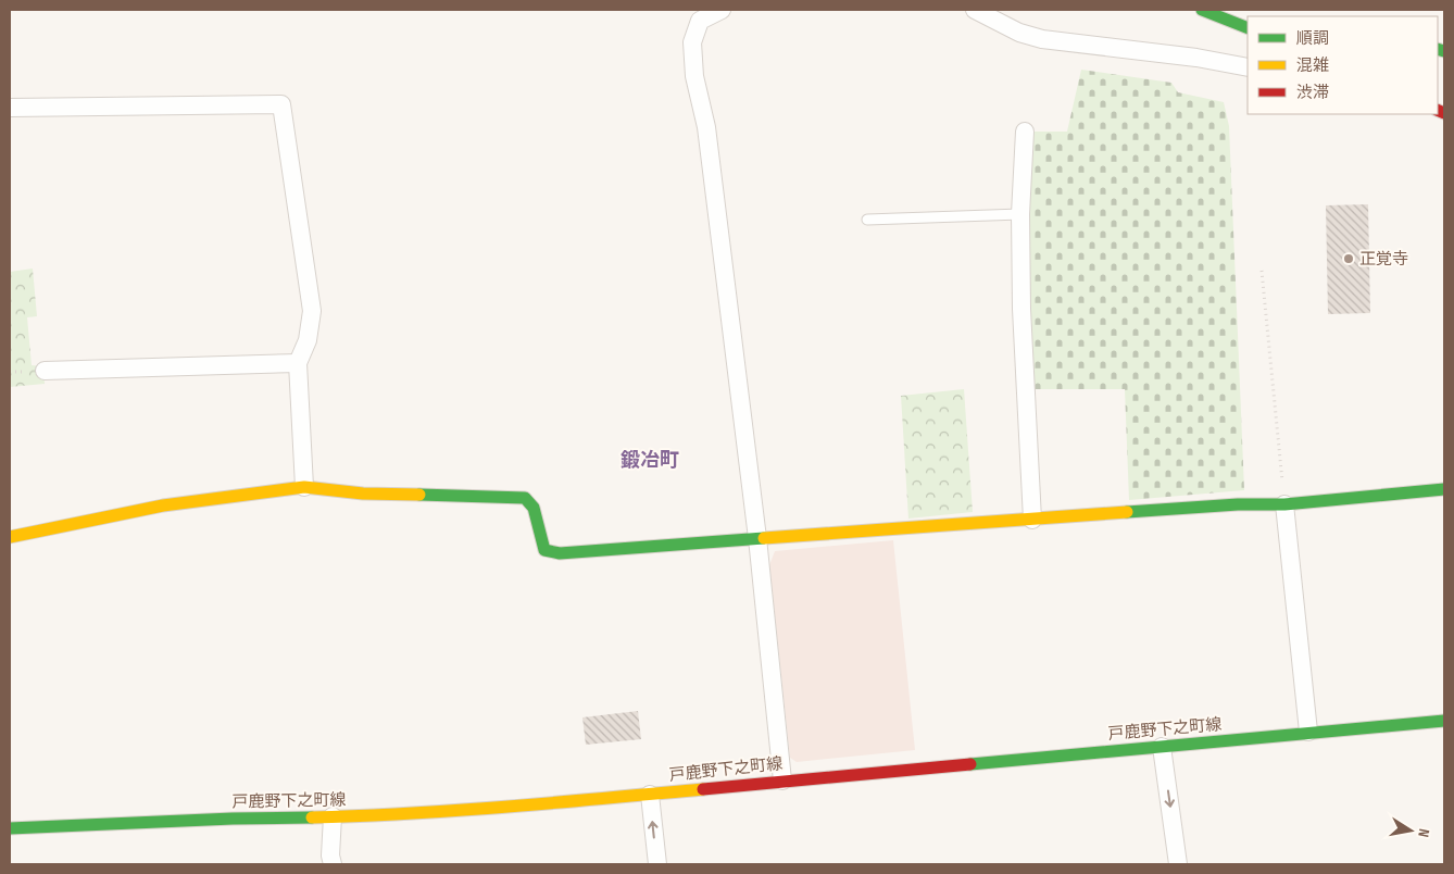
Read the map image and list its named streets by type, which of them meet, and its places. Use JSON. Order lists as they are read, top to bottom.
{
  "streets": {
    "main road": ["戸鹿野下之町線"]
  },
  "districts": ["鍛冶町"],
  "places": ["正覚寺"],
  "legend": ["順調", "混雑", "渋滞"],
  "north": "right"
}
